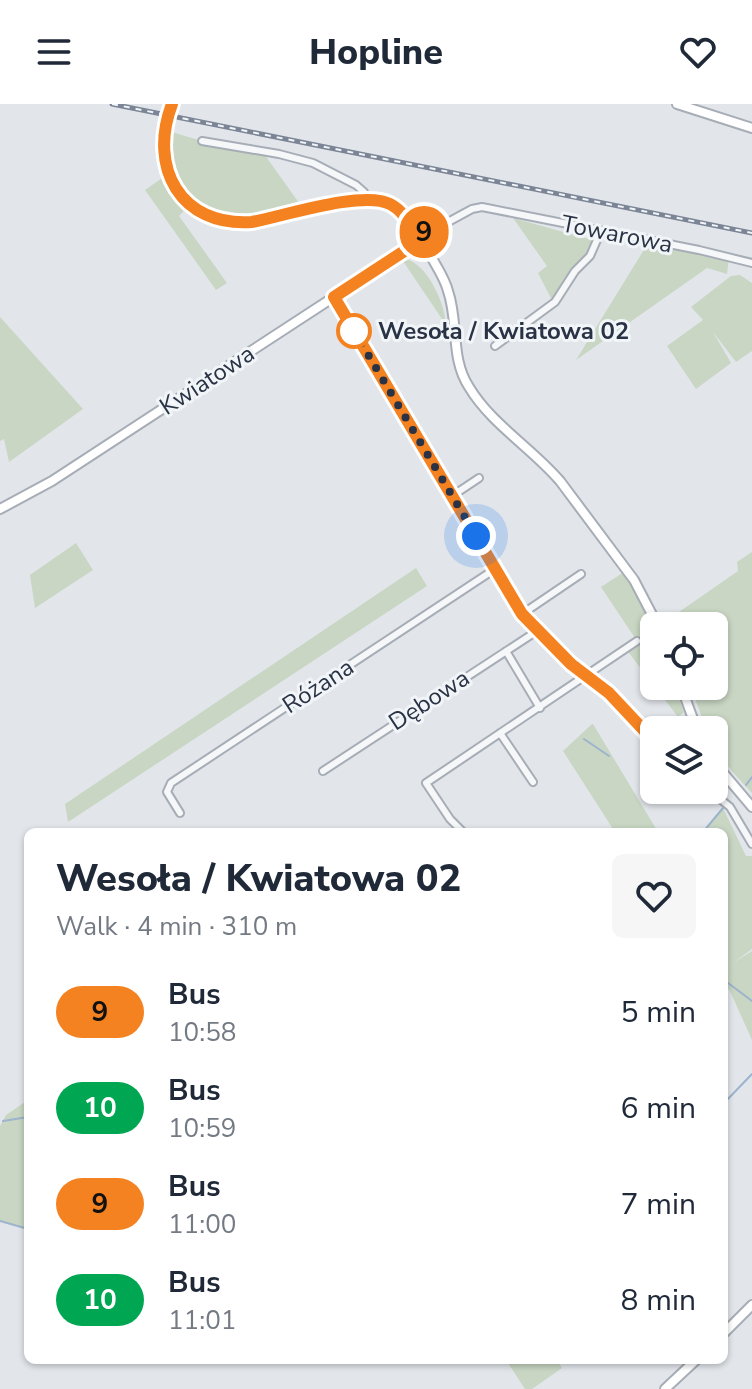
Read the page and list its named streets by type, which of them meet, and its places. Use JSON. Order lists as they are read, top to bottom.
{
  "streets": {
    "main road": ["Kwiatowa"],
    "street": ["Towarowa", "Różana", "Dębowa"]
  },
  "crossings": [
    ["Towarowa", "Kwiatowa"]
  ],
  "places": ["Wesoła / Kwiatowa 02"],
  "lines": ["bus line 9"],
  "page": {
    "header": "Hopline",
    "on_map": "9",
    "heading": ["Wesoła / Kwiatowa 02", "Walk · 4 min · 310 m"],
    "list": [
      {
        "mark": "9",
        "name": "Bus",
        "note": "10:58",
        "value": "5 min"
      },
      {
        "mark": "10",
        "name": "Bus",
        "note": "10:59",
        "value": "6 min"
      },
      {
        "mark": "9",
        "name": "Bus",
        "note": "11:00",
        "value": "7 min"
      },
      {
        "mark": "10",
        "name": "Bus",
        "note": "11:01",
        "value": "8 min"
      }
    ]
  }
}
